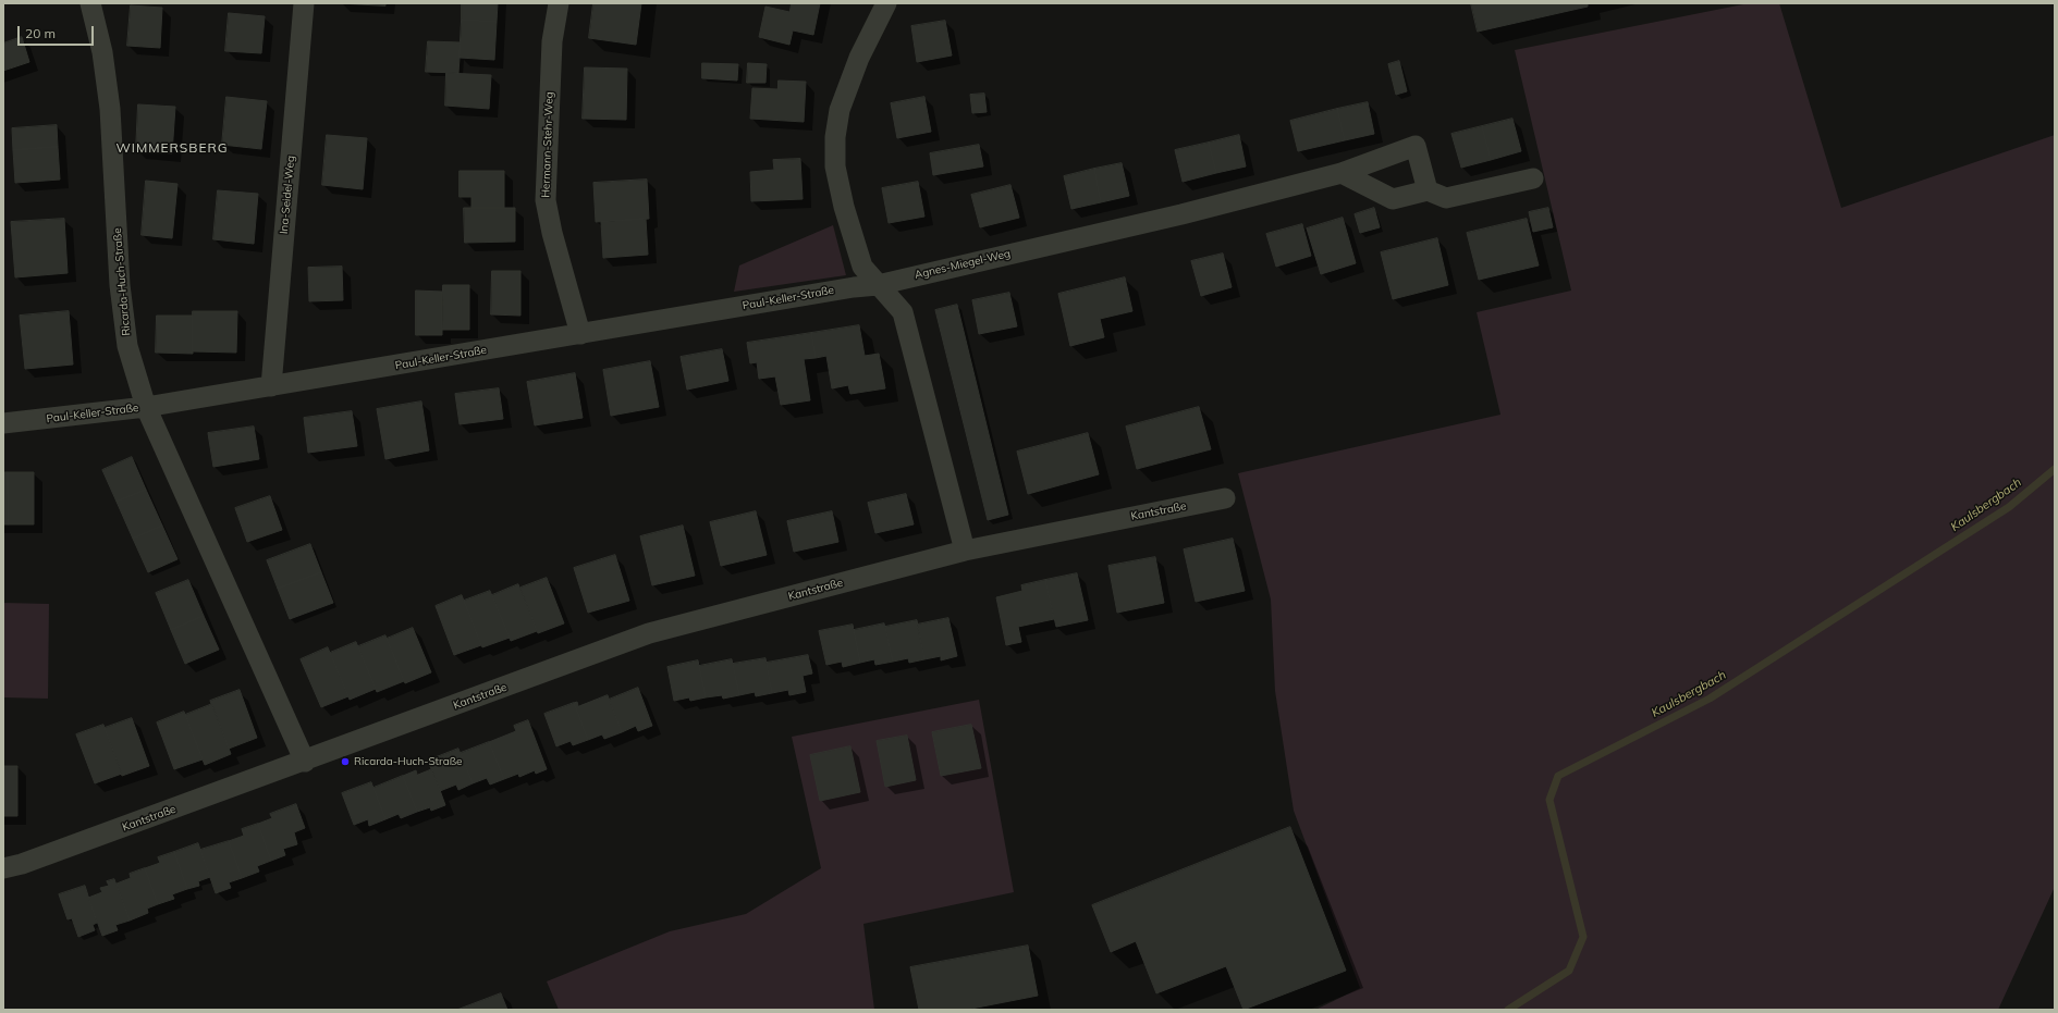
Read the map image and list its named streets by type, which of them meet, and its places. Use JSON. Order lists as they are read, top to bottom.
{
  "streets": {
    "street": [
      "Hermann-Stehr-Weg",
      "Ina-Seidel-Weg",
      "Agnes-Miegel-Weg",
      "Ricarda-Huch-Straße",
      "Paul-Keller-Straße",
      "Kantstraße"
    ]
  },
  "crossings": [
    ["Hermann-Stehr-Weg", "Paul-Keller-Straße"],
    ["Ina-Seidel-Weg", "Paul-Keller-Straße"],
    ["Agnes-Miegel-Weg", "Paul-Keller-Straße"],
    ["Ricarda-Huch-Straße", "Paul-Keller-Straße"],
    ["Ricarda-Huch-Straße", "Kantstraße"]
  ],
  "districts": ["WIMMERSBERG"],
  "water": ["Kaulsbergbach"],
  "places": ["Ricarda-Huch-Straße"],
  "scale_bar": "20 m"
}
